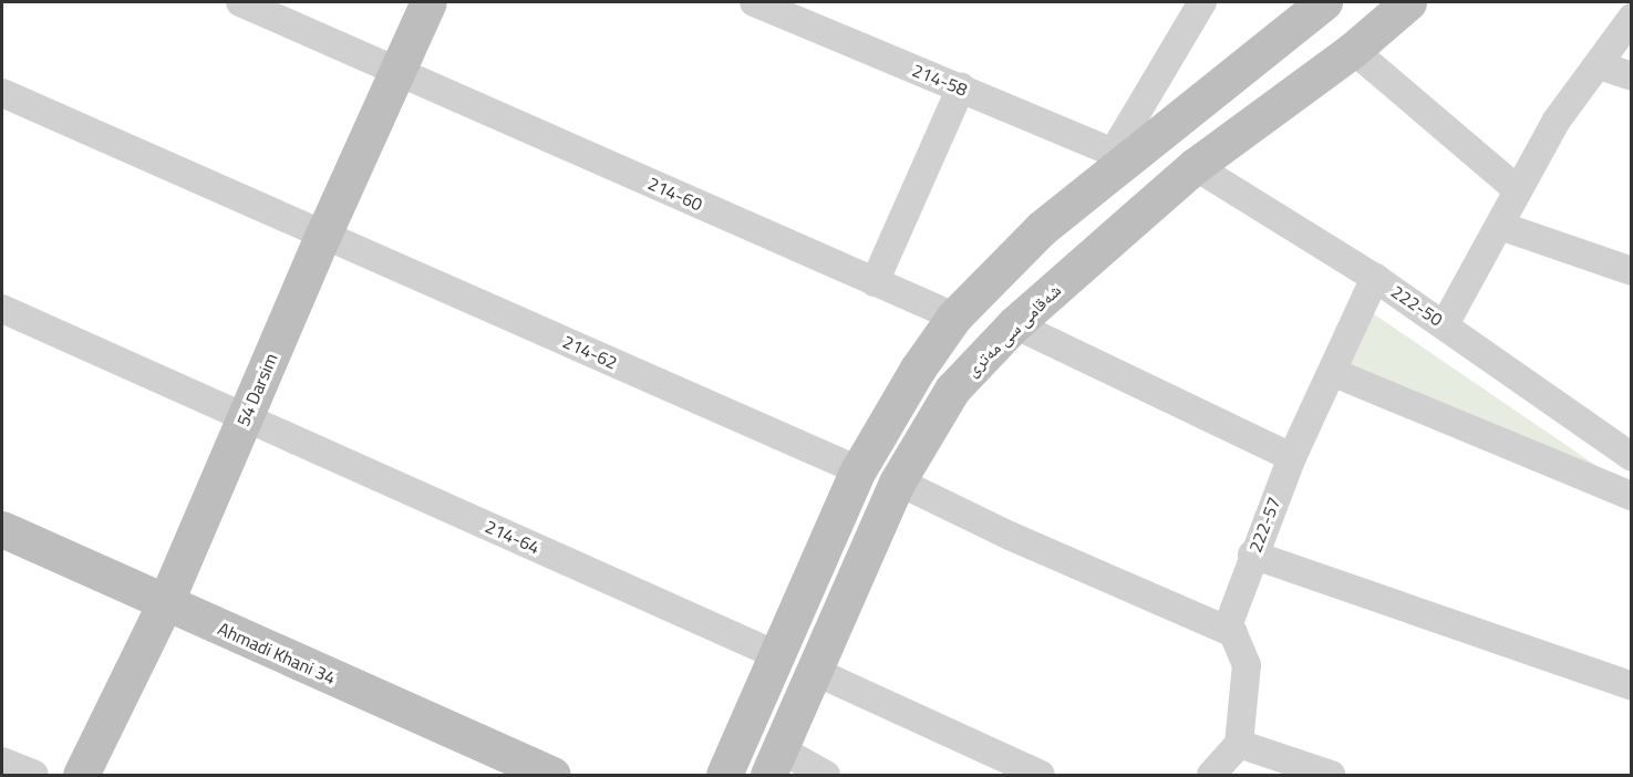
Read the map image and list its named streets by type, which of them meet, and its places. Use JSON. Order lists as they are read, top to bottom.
{
  "streets": {
    "main road": ["شەقامی سی مەتری", "54 Darsim", "Ahmadi Khani 34"],
    "street": [
      "214-58",
      "214-60",
      "222-50",
      "214-62",
      "222-57",
      "214-64"
    ]
  },
  "crossings": [
    ["214-60", "54 Darsim"],
    ["222-50", "شەقامی سی مەتری"],
    ["222-50", "222-57"],
    ["214-62", "54 Darsim"],
    ["54 Darsim", "214-64"],
    ["54 Darsim", "Ahmadi Khani 34"]
  ]
}
